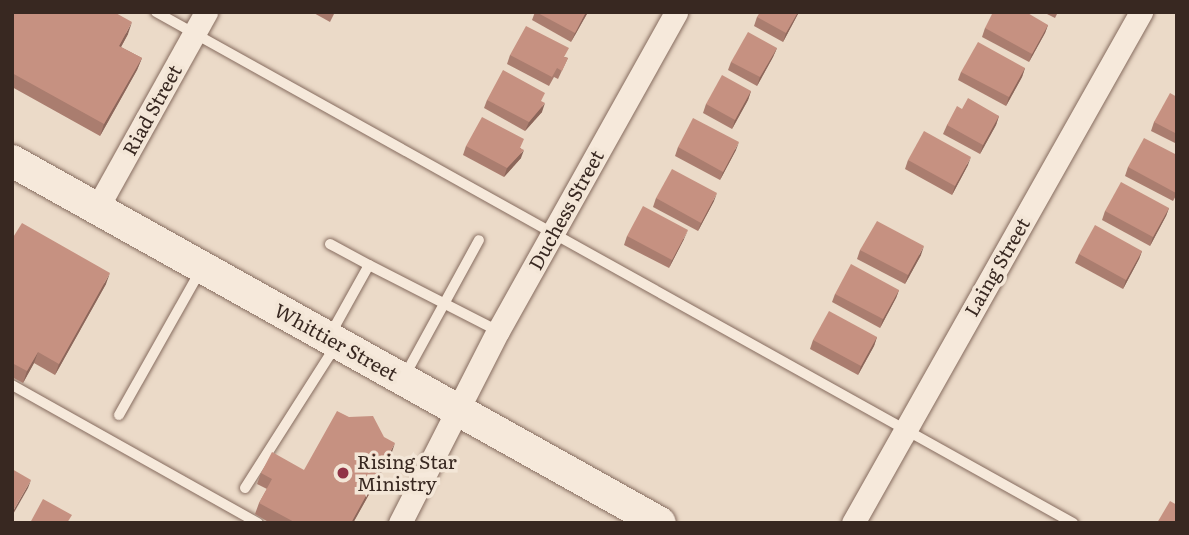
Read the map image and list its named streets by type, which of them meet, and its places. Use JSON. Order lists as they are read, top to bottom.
{
  "streets": {
    "street": [
      "Riad Street",
      "Duchess Street",
      "Laing Street",
      "Whittier Street"
    ]
  },
  "crossings": [
    ["Riad Street", "Whittier Street"],
    ["Duchess Street", "Whittier Street"]
  ],
  "places": ["Rising Star Ministry"]
}
